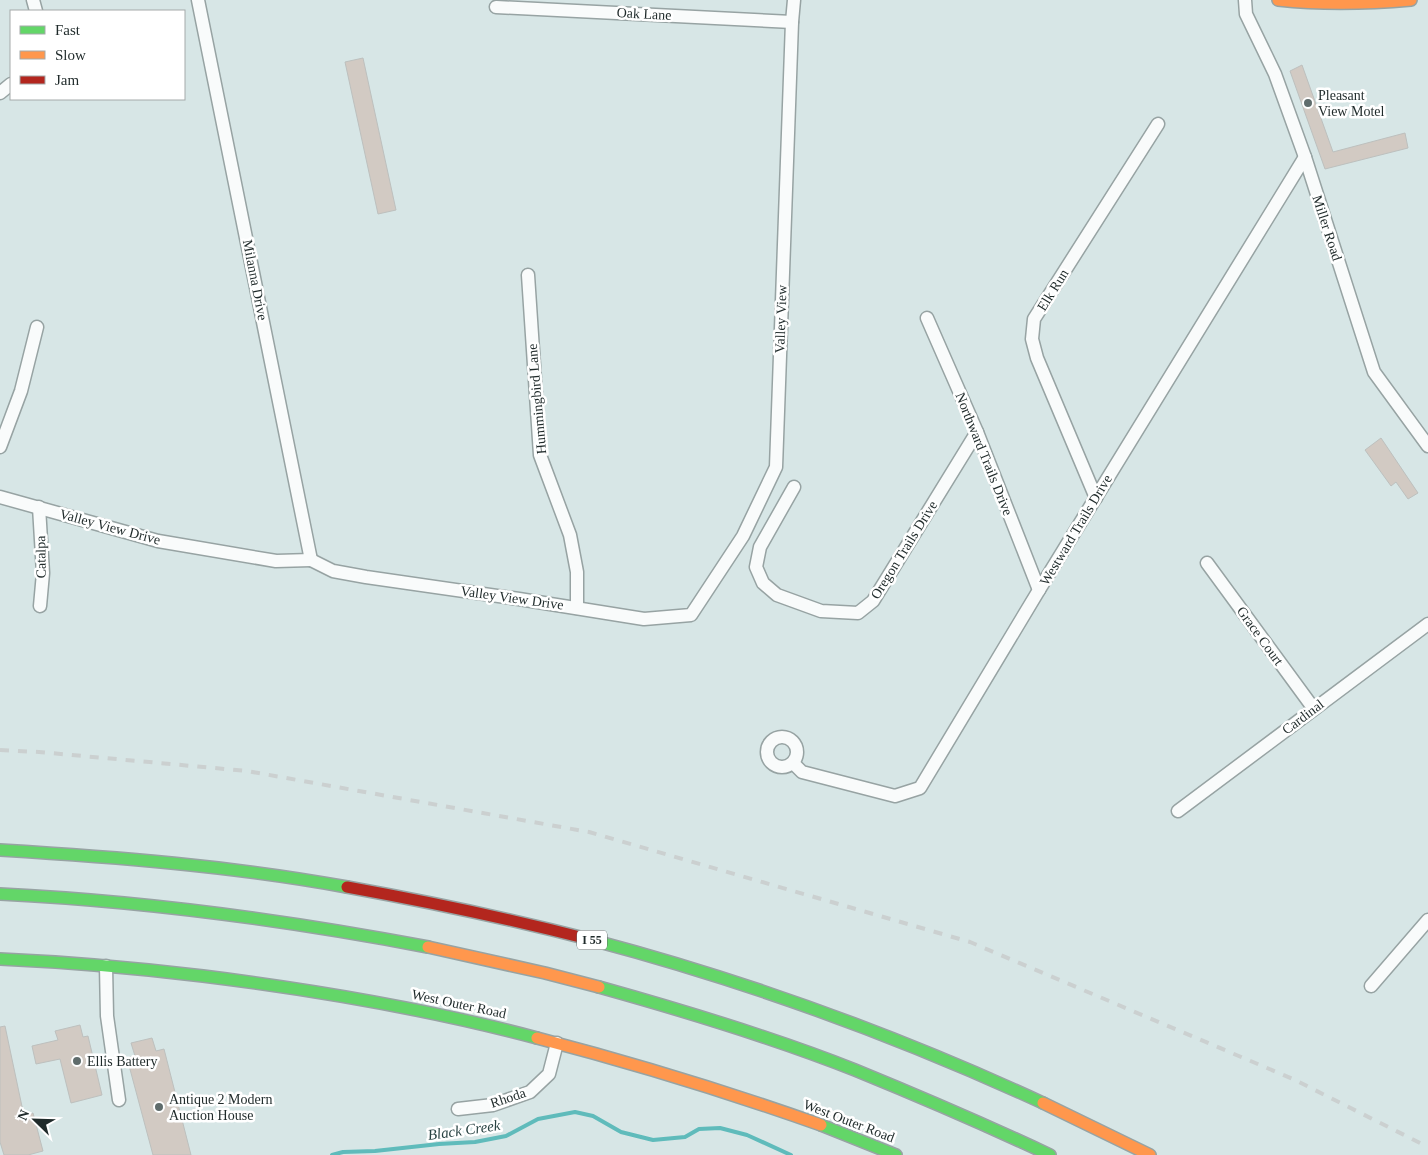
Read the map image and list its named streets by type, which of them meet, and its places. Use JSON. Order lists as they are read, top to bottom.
{
  "streets": {
    "main road": ["I 55", "West Outer Road"],
    "street": [
      "Oak Lane",
      "Miller Road",
      "Milanna Drive",
      "Elk Run",
      "Valley View",
      "Hummingbird Lane",
      "Northward Trails Drive",
      "Valley View Drive",
      "Westward Trails Drive",
      "Oregon Trails Drive",
      "Catalpa",
      "Grace Court",
      "Cardinal",
      "Rhoda"
    ]
  },
  "crossings": [
    ["Oak Lane", "Valley View"],
    ["Miller Road", "Westward Trails Drive"],
    ["Milanna Drive", "Valley View Drive"],
    ["Elk Run", "Westward Trails Drive"],
    ["Valley View", "Valley View Drive"],
    ["Hummingbird Lane", "Valley View Drive"],
    ["Northward Trails Drive", "Westward Trails Drive"],
    ["Northward Trails Drive", "Oregon Trails Drive"],
    ["Valley View Drive", "Catalpa"],
    ["Grace Court", "Cardinal"],
    ["West Outer Road", "Rhoda"]
  ],
  "water": ["Black Creek"],
  "places": ["Pleasant View Motel", "Ellis Battery", "Antique 2 Modern Auction House"],
  "legend": ["Fast", "Slow", "Jam"],
  "north": "top left"
}
